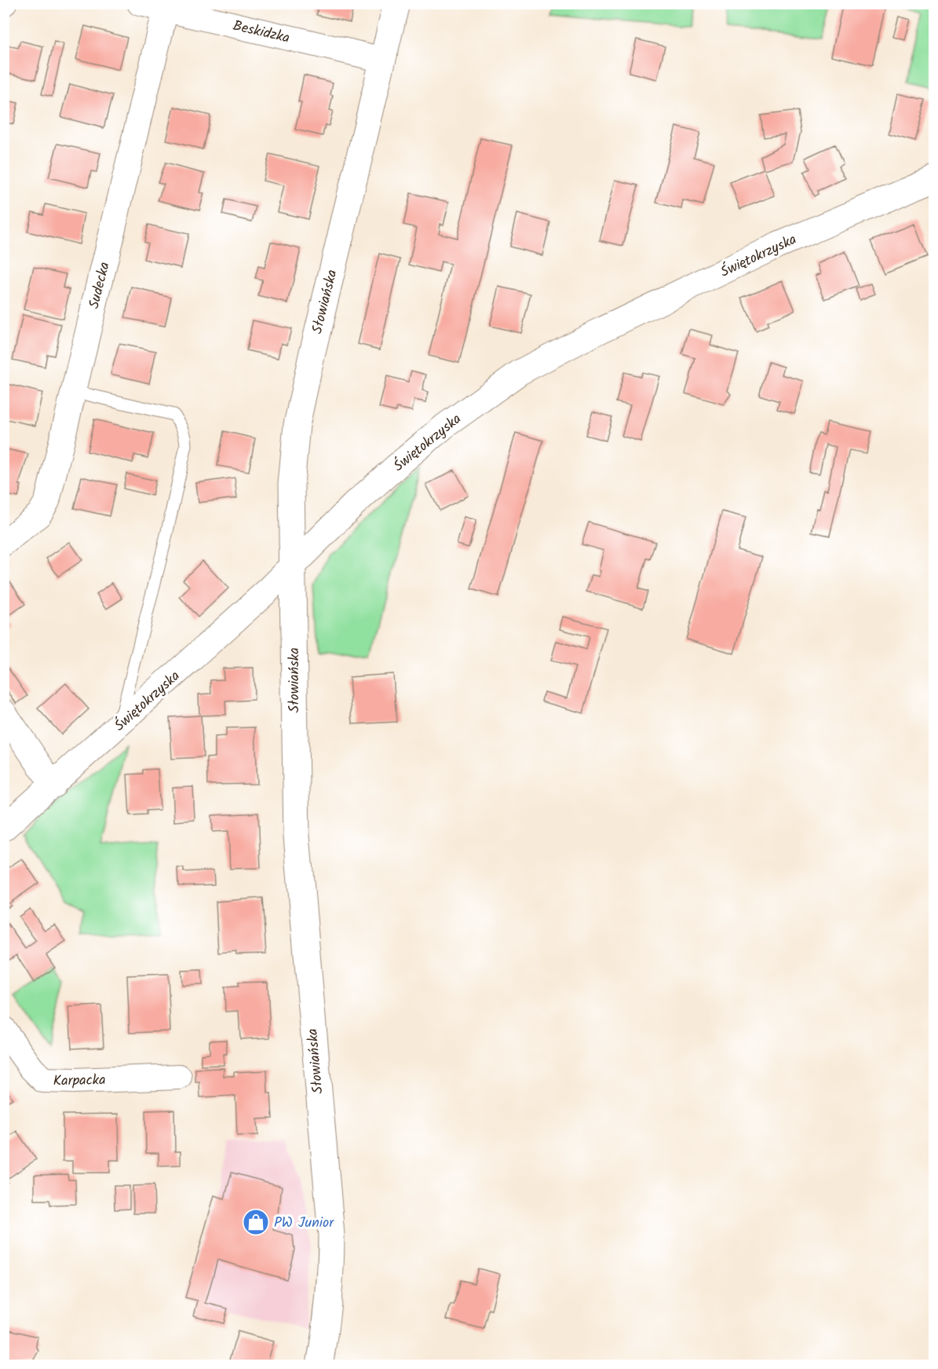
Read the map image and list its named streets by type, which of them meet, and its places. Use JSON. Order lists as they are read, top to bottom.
{
  "streets": {
    "street": [
      "Beskidzka",
      "Świętokrzyska",
      "Sudecka",
      "Słowiańska",
      "Karpacka"
    ]
  },
  "crossings": [
    ["Beskidzka", "Sudecka"],
    ["Beskidzka", "Słowiańska"],
    ["Świętokrzyska", "Słowiańska"]
  ],
  "places": {
    "shop": ["PW Junior"]
  }
}
